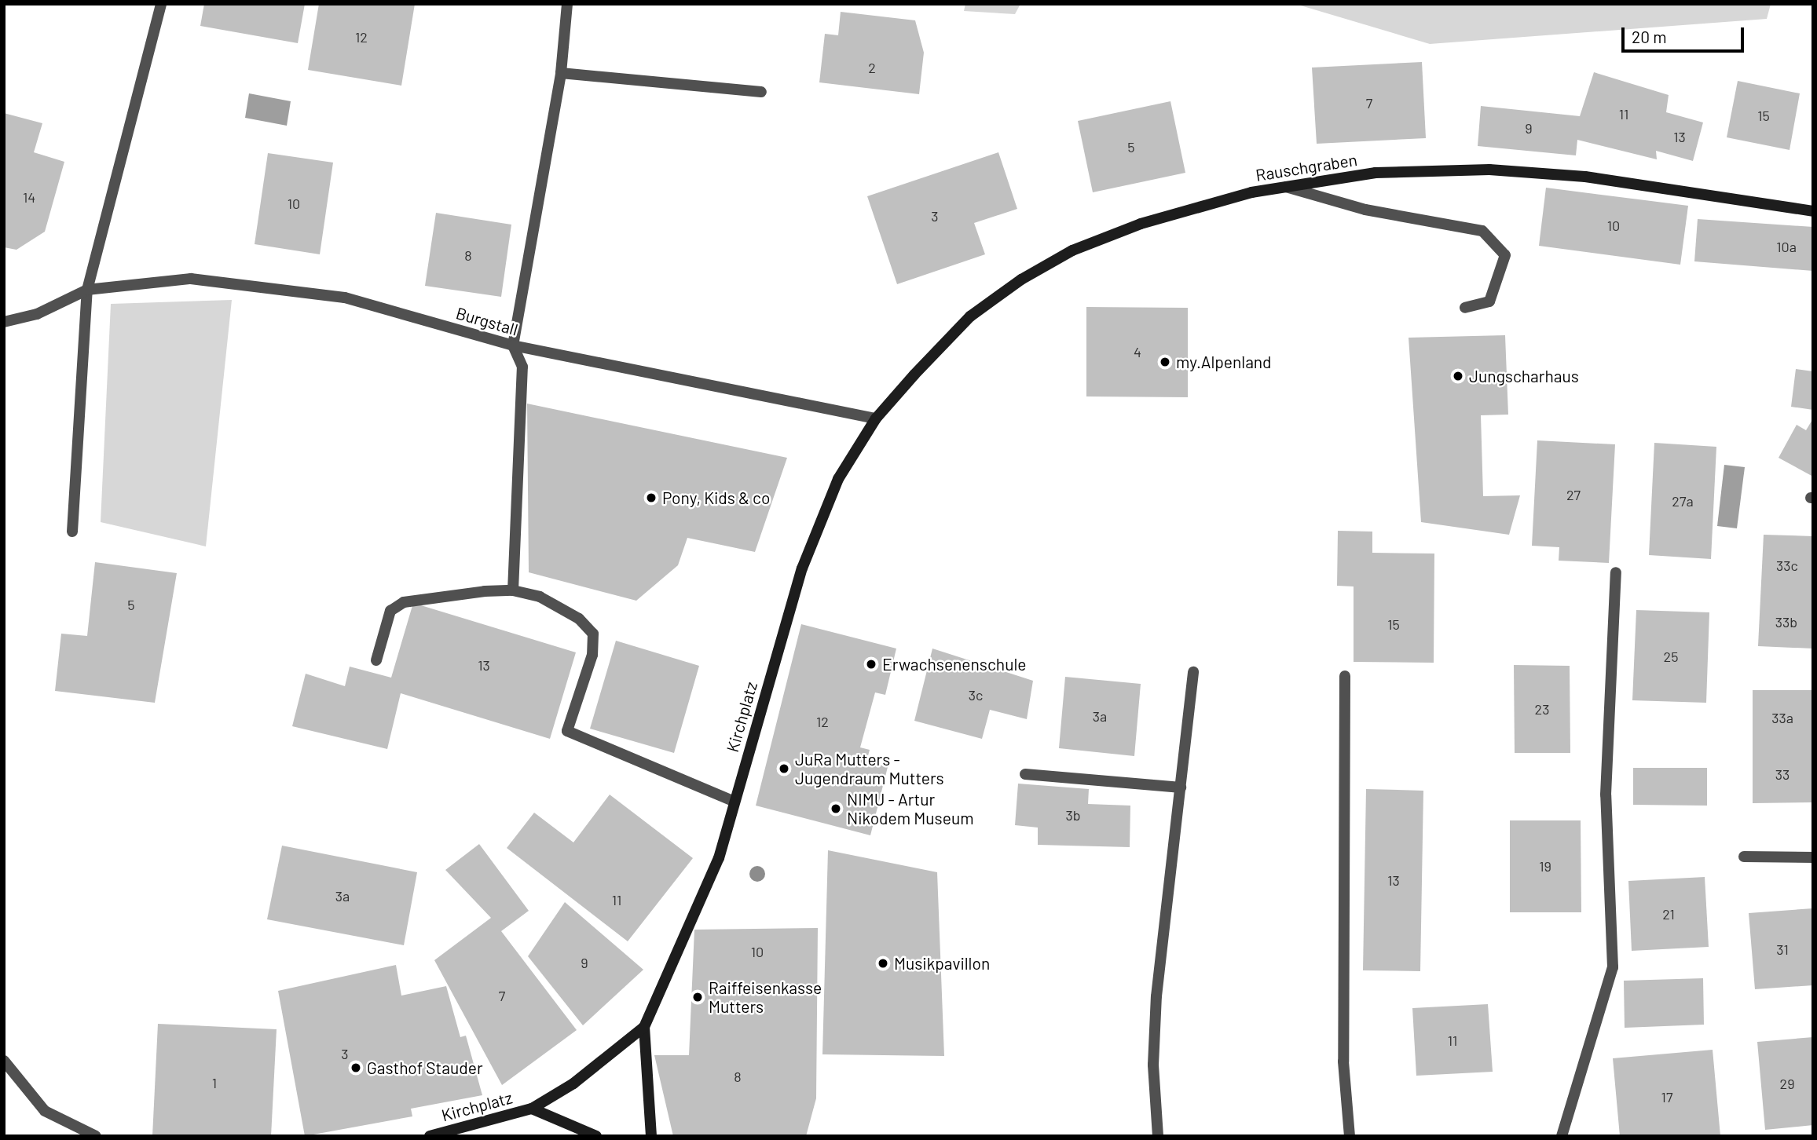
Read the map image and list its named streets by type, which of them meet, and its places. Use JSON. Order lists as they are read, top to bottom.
{
  "streets": {
    "street": ["Rauschgraben", "Burgstall", "Kirchplatz"]
  },
  "crossings": [
    ["Rauschgraben", "Burgstall"],
    ["Rauschgraben", "Kirchplatz"],
    ["Burgstall", "Kirchplatz"]
  ],
  "places": [
    "my.Alpenland",
    "Jungscharhaus",
    "Pony, Kids & co",
    "Erwachsenenschule",
    "JuRa Mutters - Jugendraum Mutters",
    "NIMU - Artur Nikodem Museum",
    "Musikpavillon",
    "Raiffeisenkasse Mutters",
    "Gasthof Stauder"
  ],
  "house_numbers": [
    "12",
    "2",
    "7",
    "11",
    "15",
    "9",
    "13",
    "5",
    "14",
    "10",
    "3",
    "10",
    "10a",
    "8",
    "4",
    "27",
    "27a",
    "33c",
    "5",
    "33b",
    "15",
    "25",
    "13",
    "3c",
    "23",
    "3a",
    "33a",
    "12",
    "33",
    "3b",
    "19",
    "13",
    "3a",
    "11",
    "21",
    "31",
    "10",
    "9",
    "7",
    "11",
    "3",
    "8",
    "1",
    "29",
    "17"
  ],
  "scale_bar": "20 m"
}
